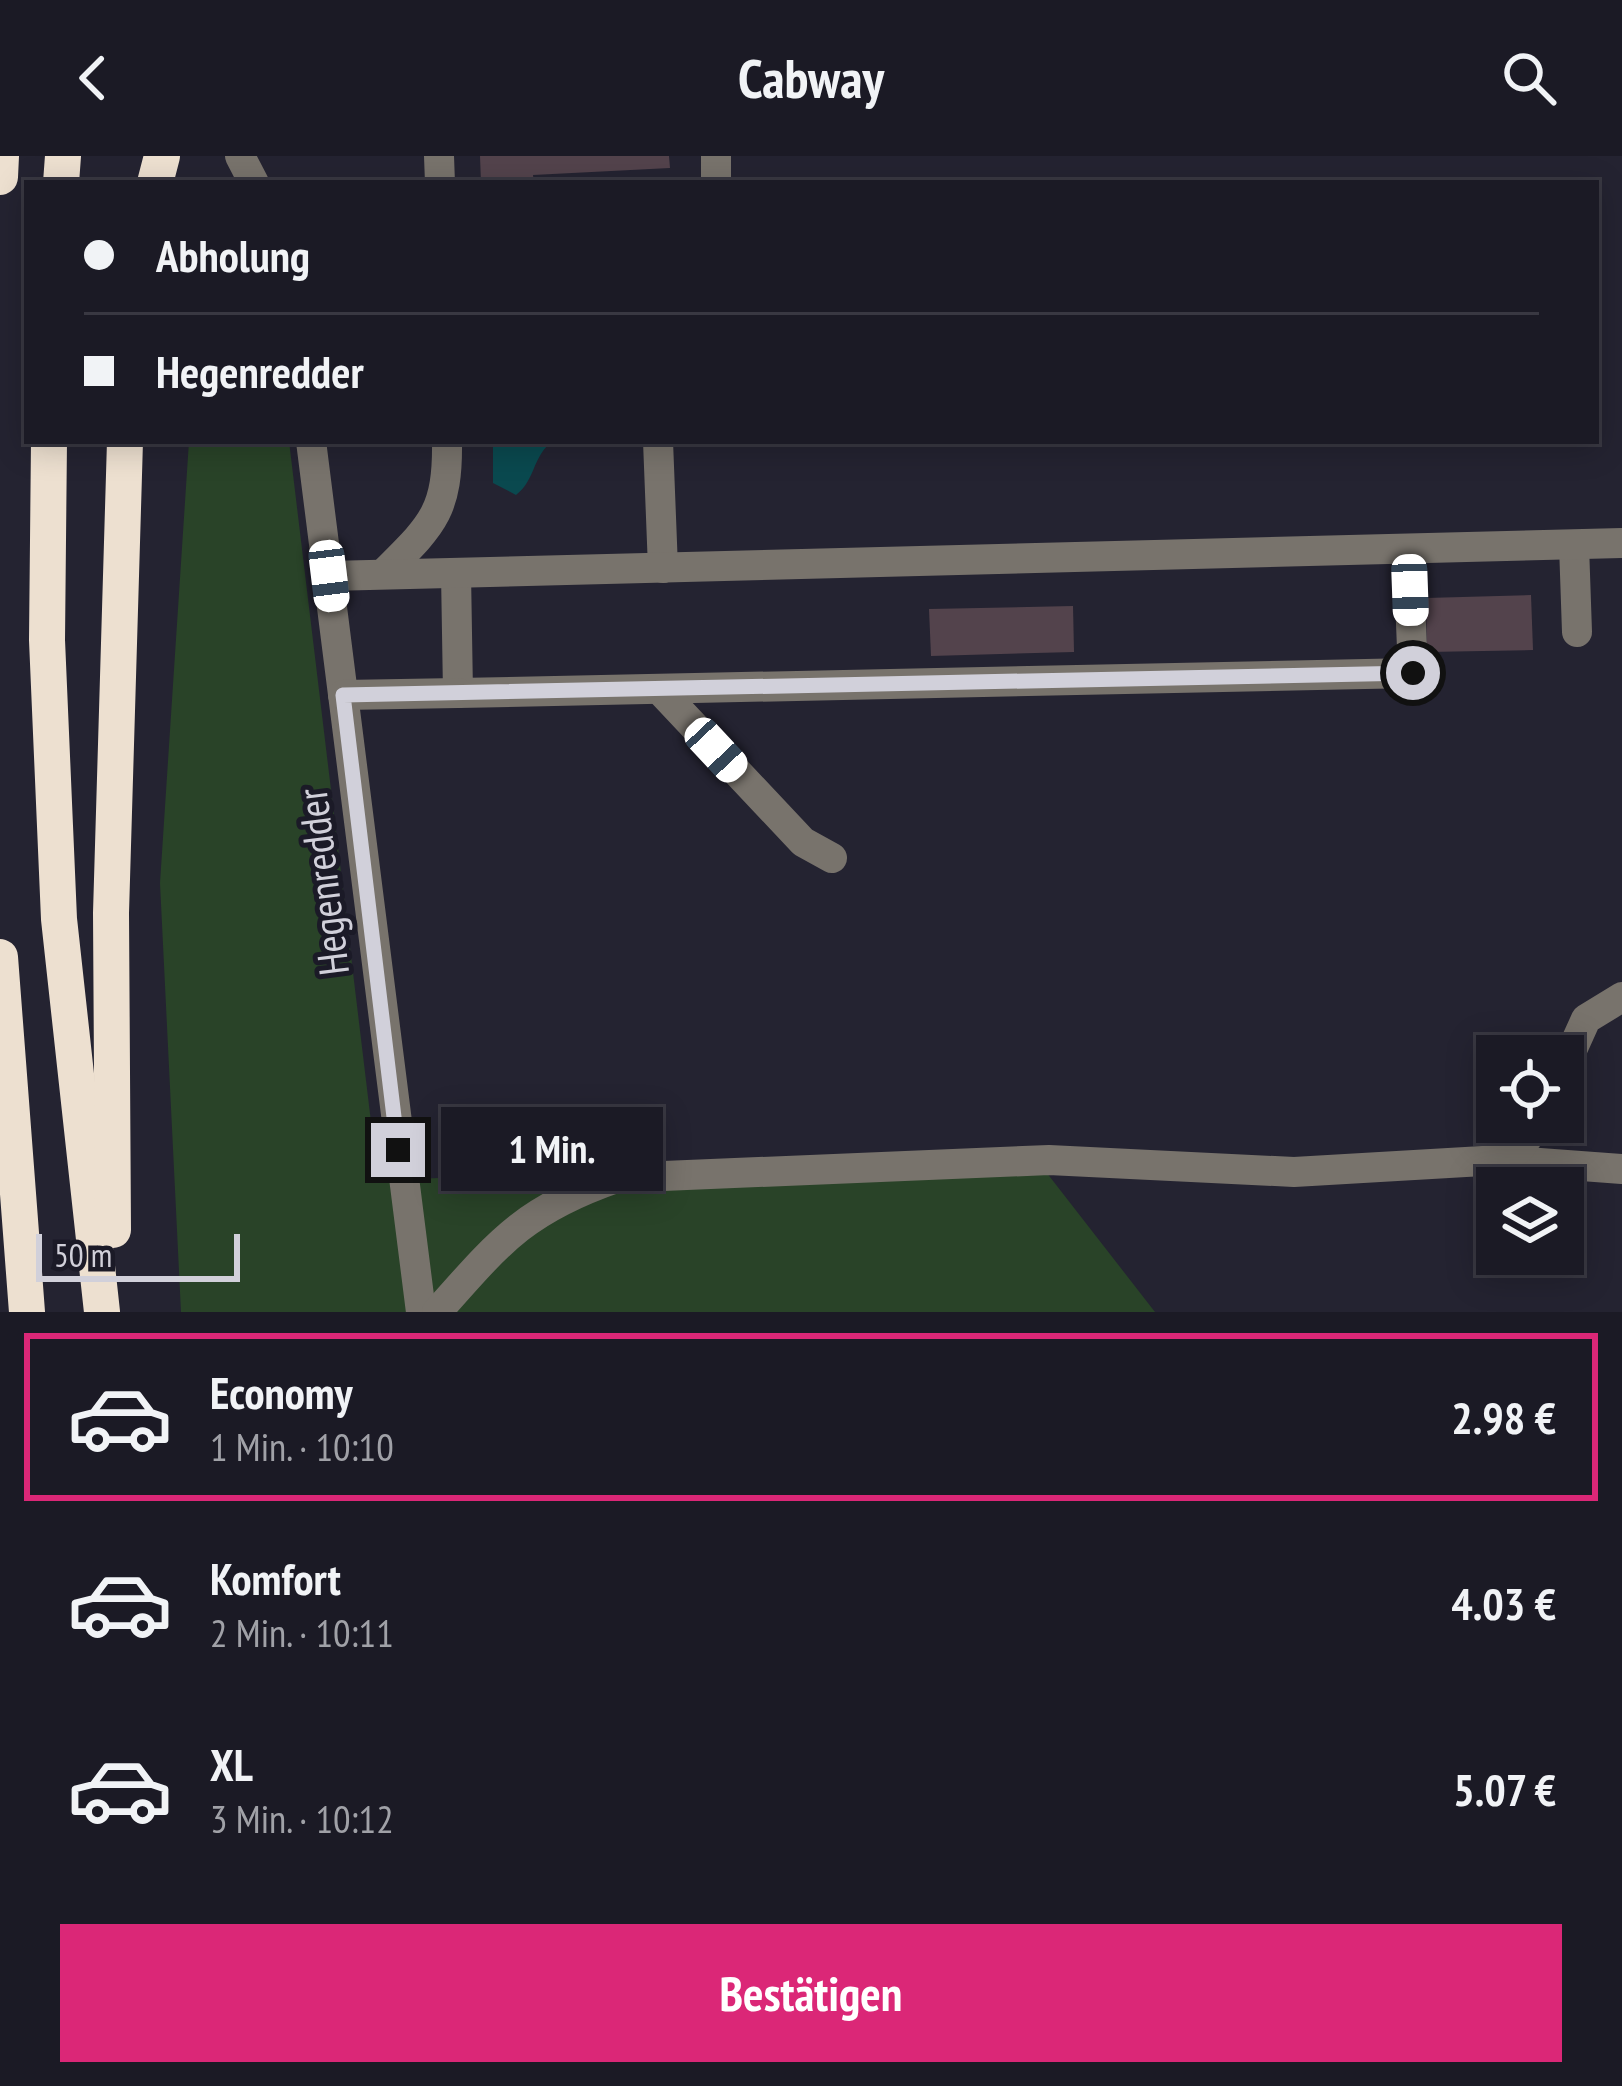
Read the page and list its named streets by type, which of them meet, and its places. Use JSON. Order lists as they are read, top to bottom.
{
  "streets": {
    "street": ["Hegenredder"]
  },
  "scale_bar": "50 m",
  "page": {
    "header": "Cabway",
    "banner": ["Abholung", "Hegenredder"],
    "bubble": "1 Min.",
    "scale": "50 m",
    "list": [
      {
        "name": "Economy",
        "note": "1 Min. · 10:10",
        "value": "2.98 €"
      },
      {
        "name": "Komfort",
        "note": "2 Min. · 10:11",
        "value": "4.03 €"
      },
      {
        "name": "XL",
        "note": "3 Min. · 10:12",
        "value": "5.07 €"
      }
    ],
    "buttons": "Bestätigen"
  }
}
